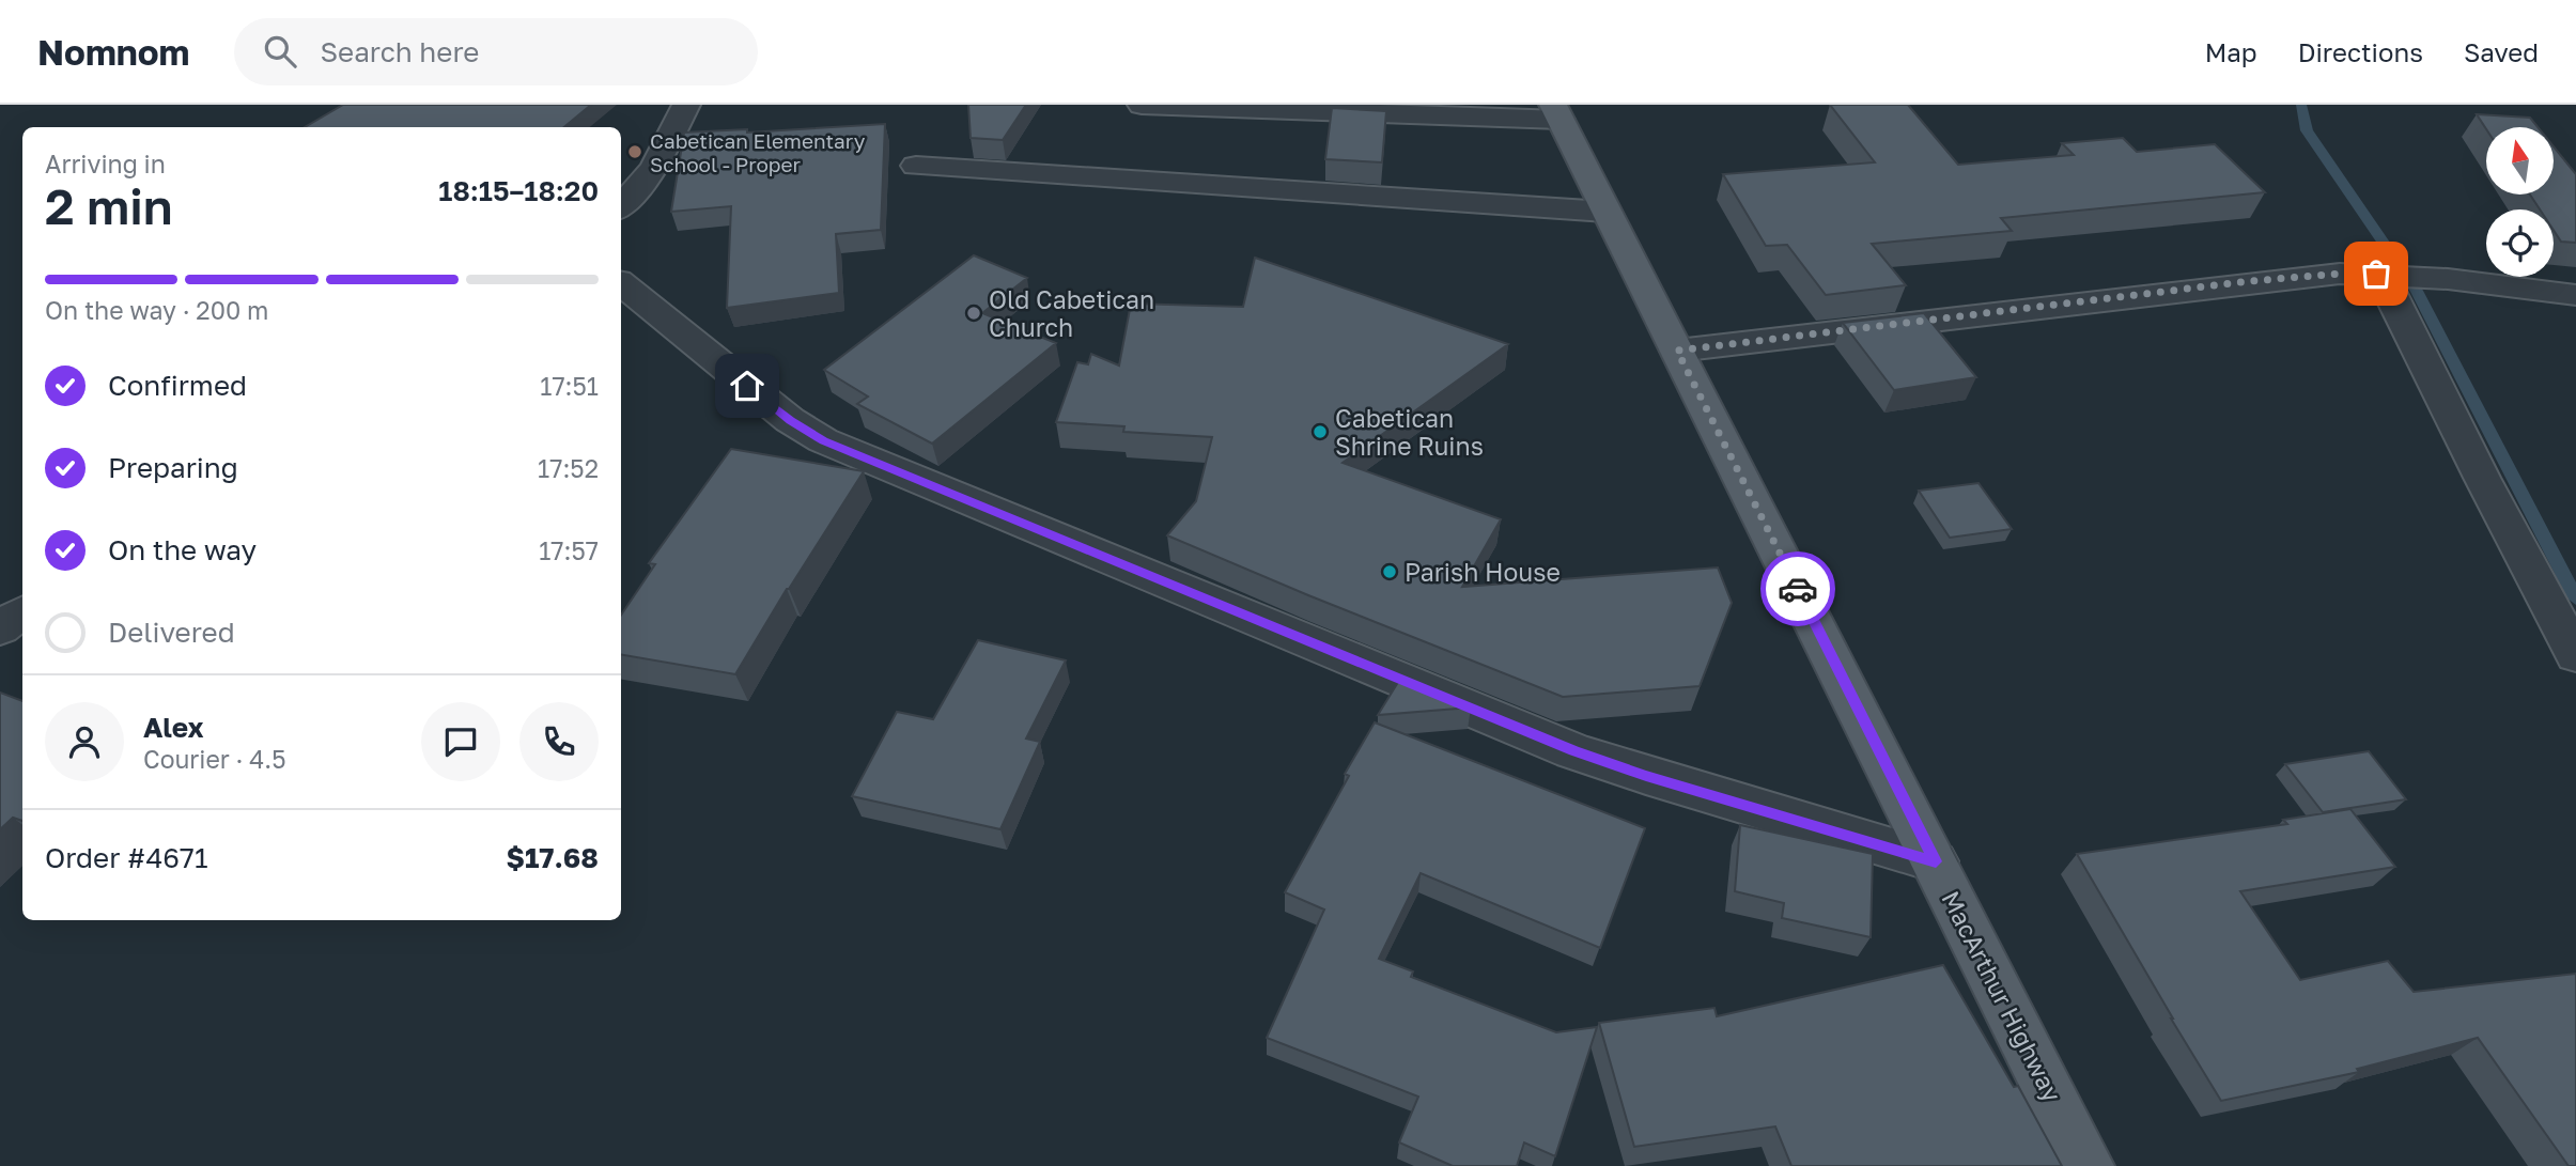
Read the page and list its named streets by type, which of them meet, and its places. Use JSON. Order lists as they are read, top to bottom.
{
  "streets": {
    "main road": ["MacArthur Highway"]
  },
  "places": [
    "Cabetican Elementary School - Proper",
    "Old Cabetican Church",
    "Cabetican Shrine Ruins",
    "Parish House"
  ],
  "north": "top",
  "page": {
    "header": "Nomnom",
    "search": "Search here",
    "nav": ["Map", "Directions", "Saved"],
    "heading": ["2 min", "Arriving in", "18:15–18:20"],
    "panel": [
      "Alex",
      "Courier · 4.5",
      "Order #4671",
      "$17.68"
    ],
    "bar": "On the way · 200 m",
    "list": [
      ["Confirmed", "17:51"],
      ["Preparing", "17:52"],
      ["On the way", "17:57"],
      "Delivered"
    ]
  }
}
